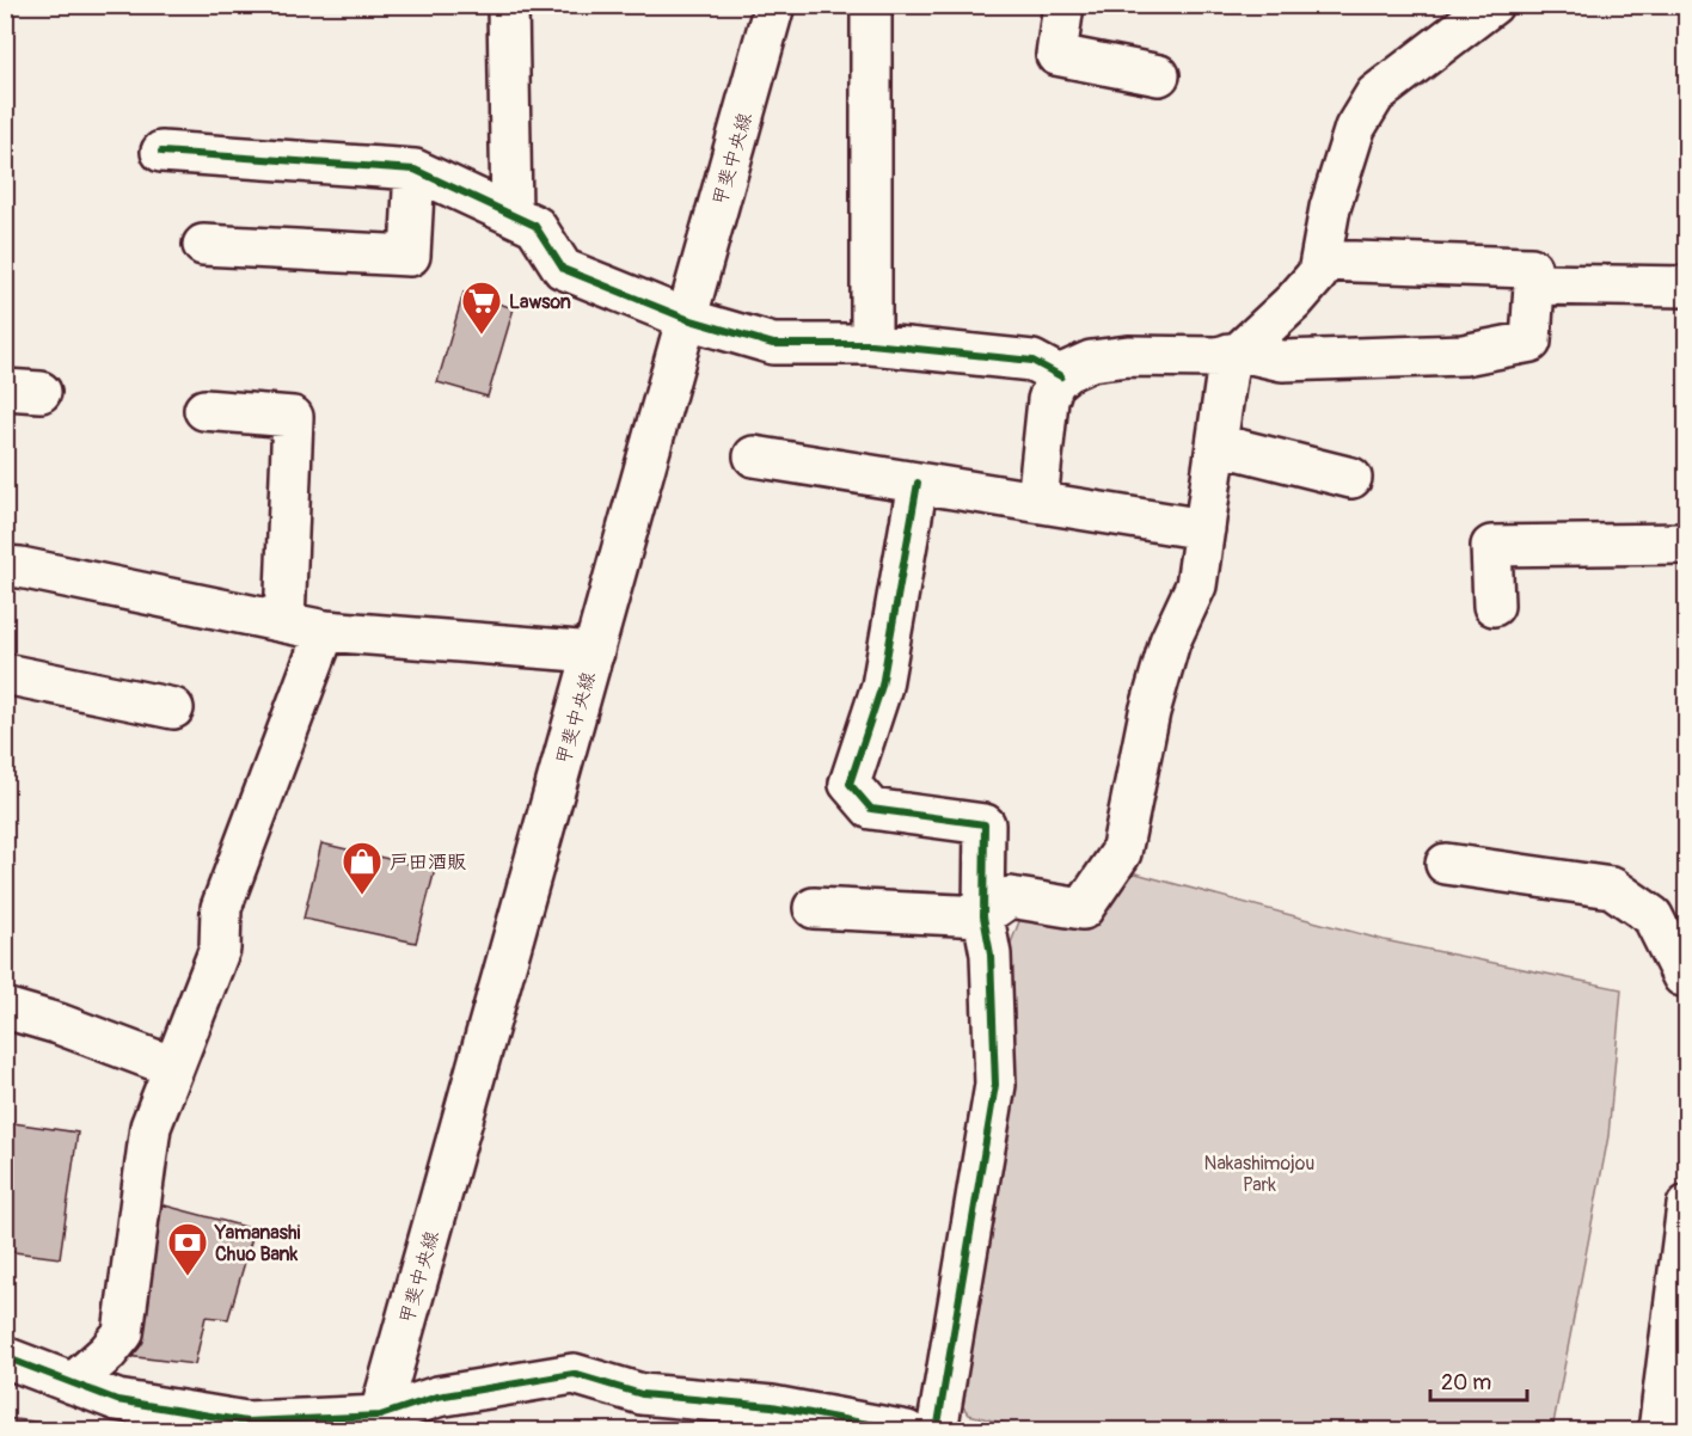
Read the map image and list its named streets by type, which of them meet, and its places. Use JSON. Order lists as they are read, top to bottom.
{
  "streets": {
    "street": ["甲斐中央線"]
  },
  "parks": ["Nakashimojou Park"],
  "places": {
    "supermarket": ["Lawson"],
    "shop": ["戸田酒販"],
    "bank": ["Yamanashi Chuo Bank"]
  },
  "scale_bar": "20 m"
}
